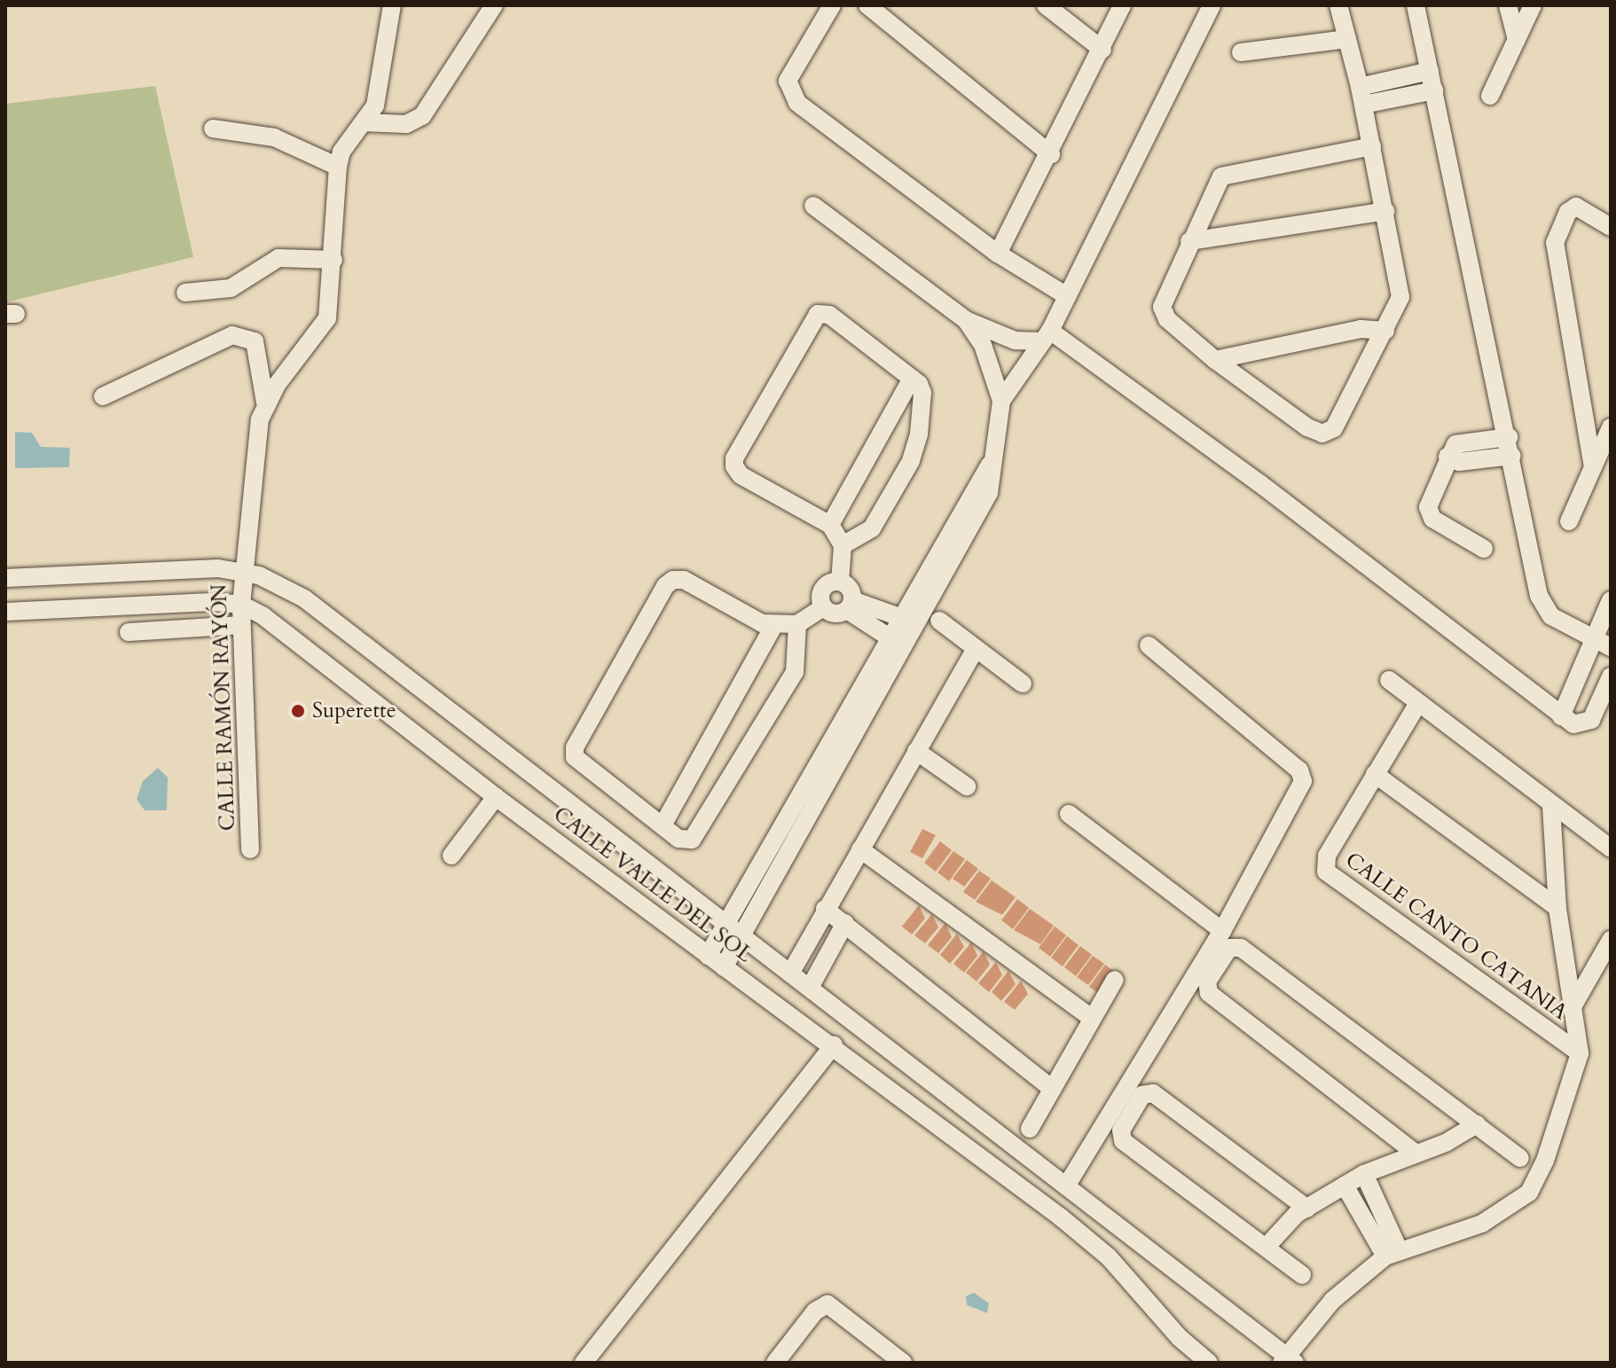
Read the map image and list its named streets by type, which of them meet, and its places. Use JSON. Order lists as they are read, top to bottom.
{
  "streets": {
    "street": ["CALLE RAMÓN RAYÓN", "CALLE VALLE DEL SOL", "CALLE CANTO CATANIA"]
  },
  "crossings": [
    ["CALLE RAMÓN RAYÓN", "CALLE VALLE DEL SOL"]
  ],
  "places": ["Superette"]
}
